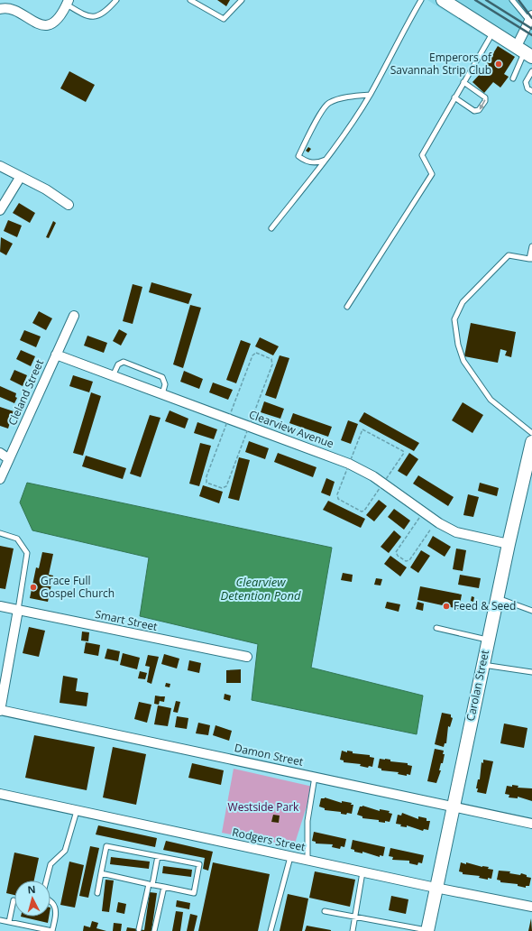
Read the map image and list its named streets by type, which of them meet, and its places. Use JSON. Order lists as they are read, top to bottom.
{
  "streets": {
    "street": [
      "Cleland Street",
      "Clearview Avenue",
      "Smart Street",
      "Carolan Street",
      "Damon Street",
      "Rodgers Street"
    ]
  },
  "crossings": [
    ["Cleland Street", "Clearview Avenue"],
    ["Clearview Avenue", "Carolan Street"],
    ["Carolan Street", "Damon Street"],
    ["Carolan Street", "Rodgers Street"]
  ],
  "water": ["Clearview Detention Pond"],
  "parks": ["Westside Park"],
  "places": ["Emperors of Savannah Strip Club", "Grace Full Gospel Church", "Feed & Seed"],
  "north": "top"
}
